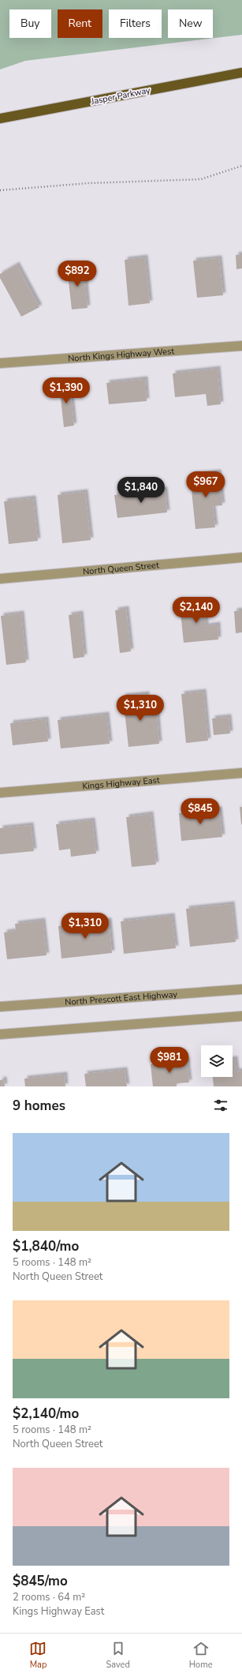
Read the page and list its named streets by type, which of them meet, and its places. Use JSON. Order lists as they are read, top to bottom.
{
  "streets": {
    "main road": ["Jasper Parkway"],
    "street": [
      "North Kings Highway West",
      "North Queen Street",
      "Kings Highway East",
      "North Prescott East Highway"
    ]
  },
  "page": {
    "chip": [
      "Buy",
      "Rent",
      "Filters",
      "New"
    ],
    "price": [
      "$892",
      "$1,390",
      "$967",
      "$1,840",
      "$2,140",
      "$1,310",
      "$845",
      "$1,310",
      "$981"
    ],
    "heading": "9 homes",
    "list": [
      {
        "name": "$1,840/mo",
        "note": "5 rooms · 148 m² · North Queen Street"
      },
      {
        "name": "$2,140/mo",
        "note": "5 rooms · 148 m² · North Queen Street"
      },
      {
        "name": "$845/mo",
        "note": "2 rooms · 64 m² · Kings Highway East"
      }
    ],
    "tabs": ["Map", "Saved", "Home"]
  }
}
